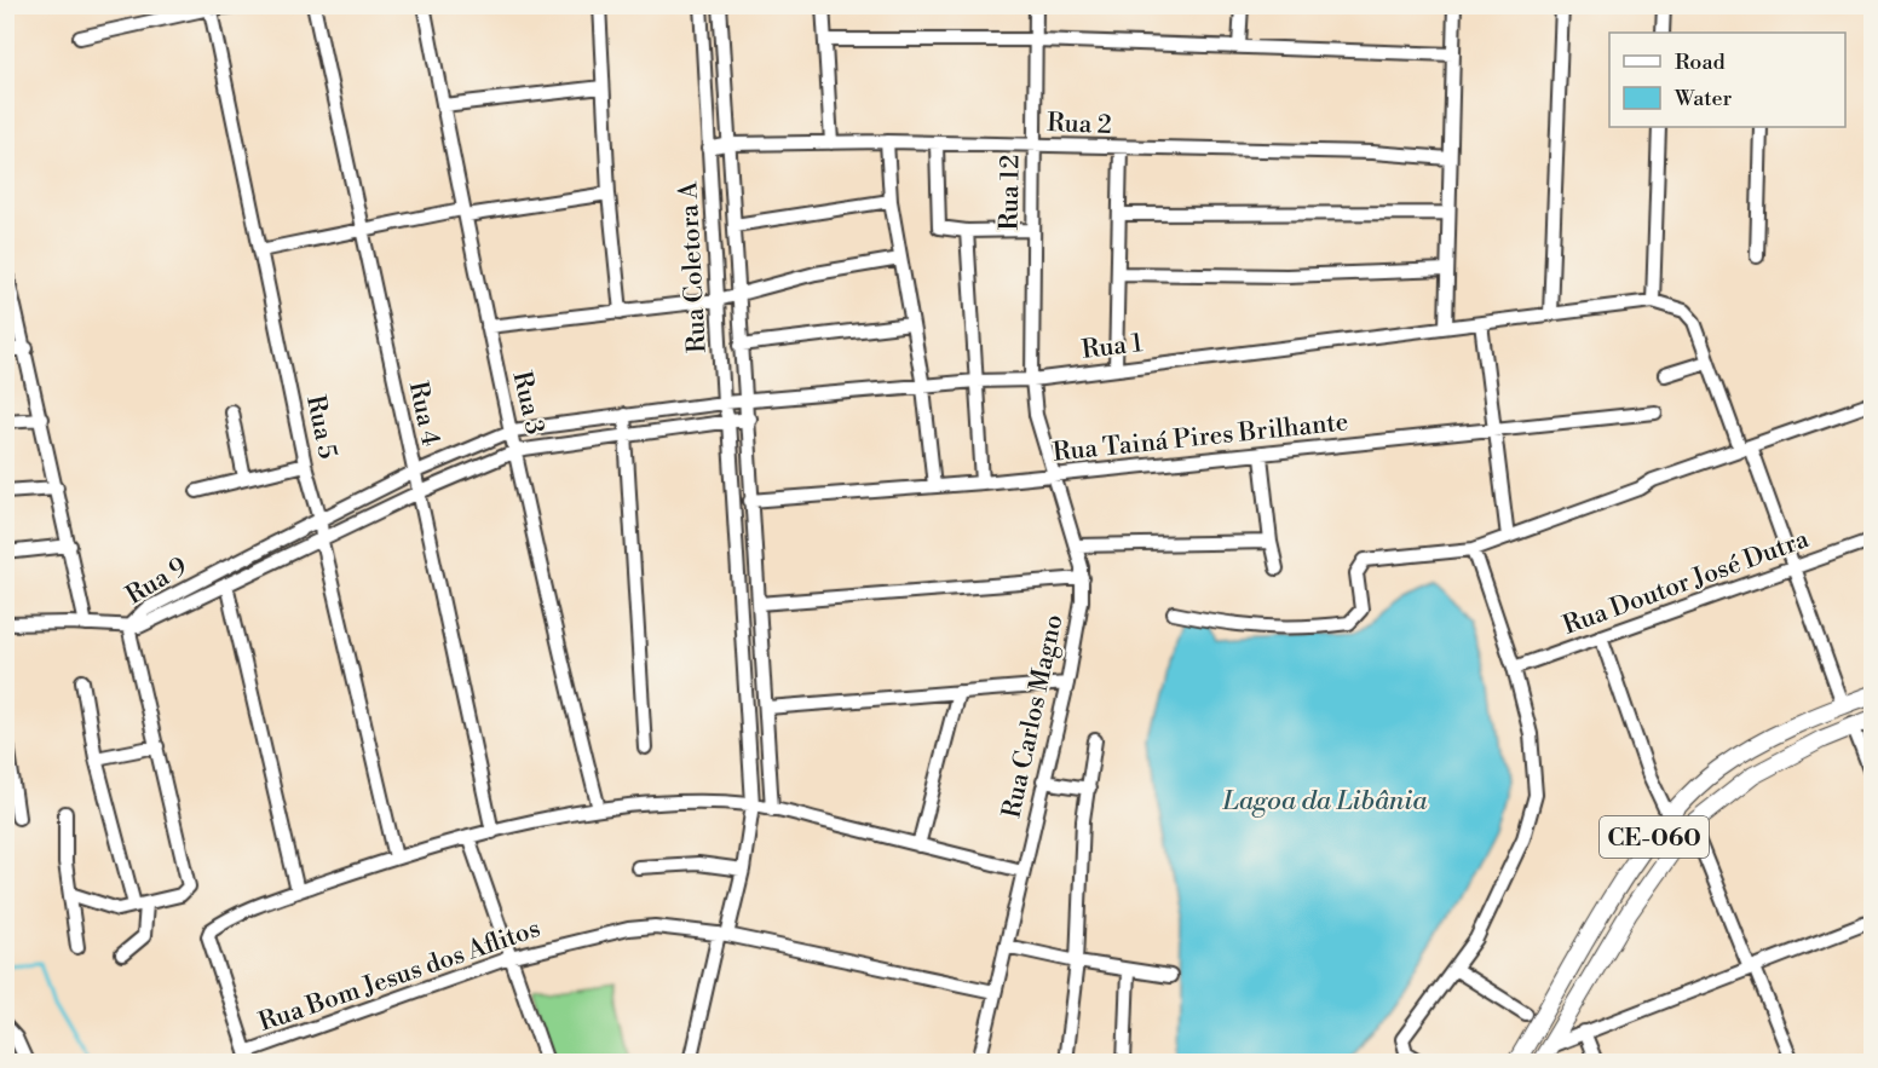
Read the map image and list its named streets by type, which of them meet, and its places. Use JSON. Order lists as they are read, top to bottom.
{
  "streets": {
    "main road": ["CE-060"],
    "street": [
      "Rua 2",
      "Rua 12",
      "Rua Coletora A",
      "Rua 1",
      "Rua 3",
      "Rua 4",
      "Rua 5",
      "Rua Tainá Pires Brilhante",
      "Rua 9",
      "Rua Doutor José Dutra",
      "Rua Carlos Magno",
      "Rua Bom Jesus dos Aflitos"
    ]
  },
  "crossings": [
    ["Rua 2", "Rua 12"],
    ["Rua 2", "Rua Coletora A"],
    ["Rua 12", "Rua 1"],
    ["Rua 12", "Rua Carlos Magno"],
    ["Rua Coletora A", "Rua 1"],
    ["Rua Coletora A", "Rua Tainá Pires Brilhante"],
    ["Rua Coletora A", "Rua 9"],
    ["Rua Coletora A", "Rua Bom Jesus dos Aflitos"],
    ["Rua 1", "Rua 9"],
    ["Rua 1", "Rua Carlos Magno"],
    ["Rua 3", "Rua 9"],
    ["Rua 4", "Rua 9"],
    ["Rua 5", "Rua 9"],
    ["Rua Tainá Pires Brilhante", "Rua Carlos Magno"],
    ["Rua Carlos Magno", "Rua Bom Jesus dos Aflitos"]
  ],
  "water": ["Lagoa da Libânia"],
  "legend": ["Road", "Water"]
}
